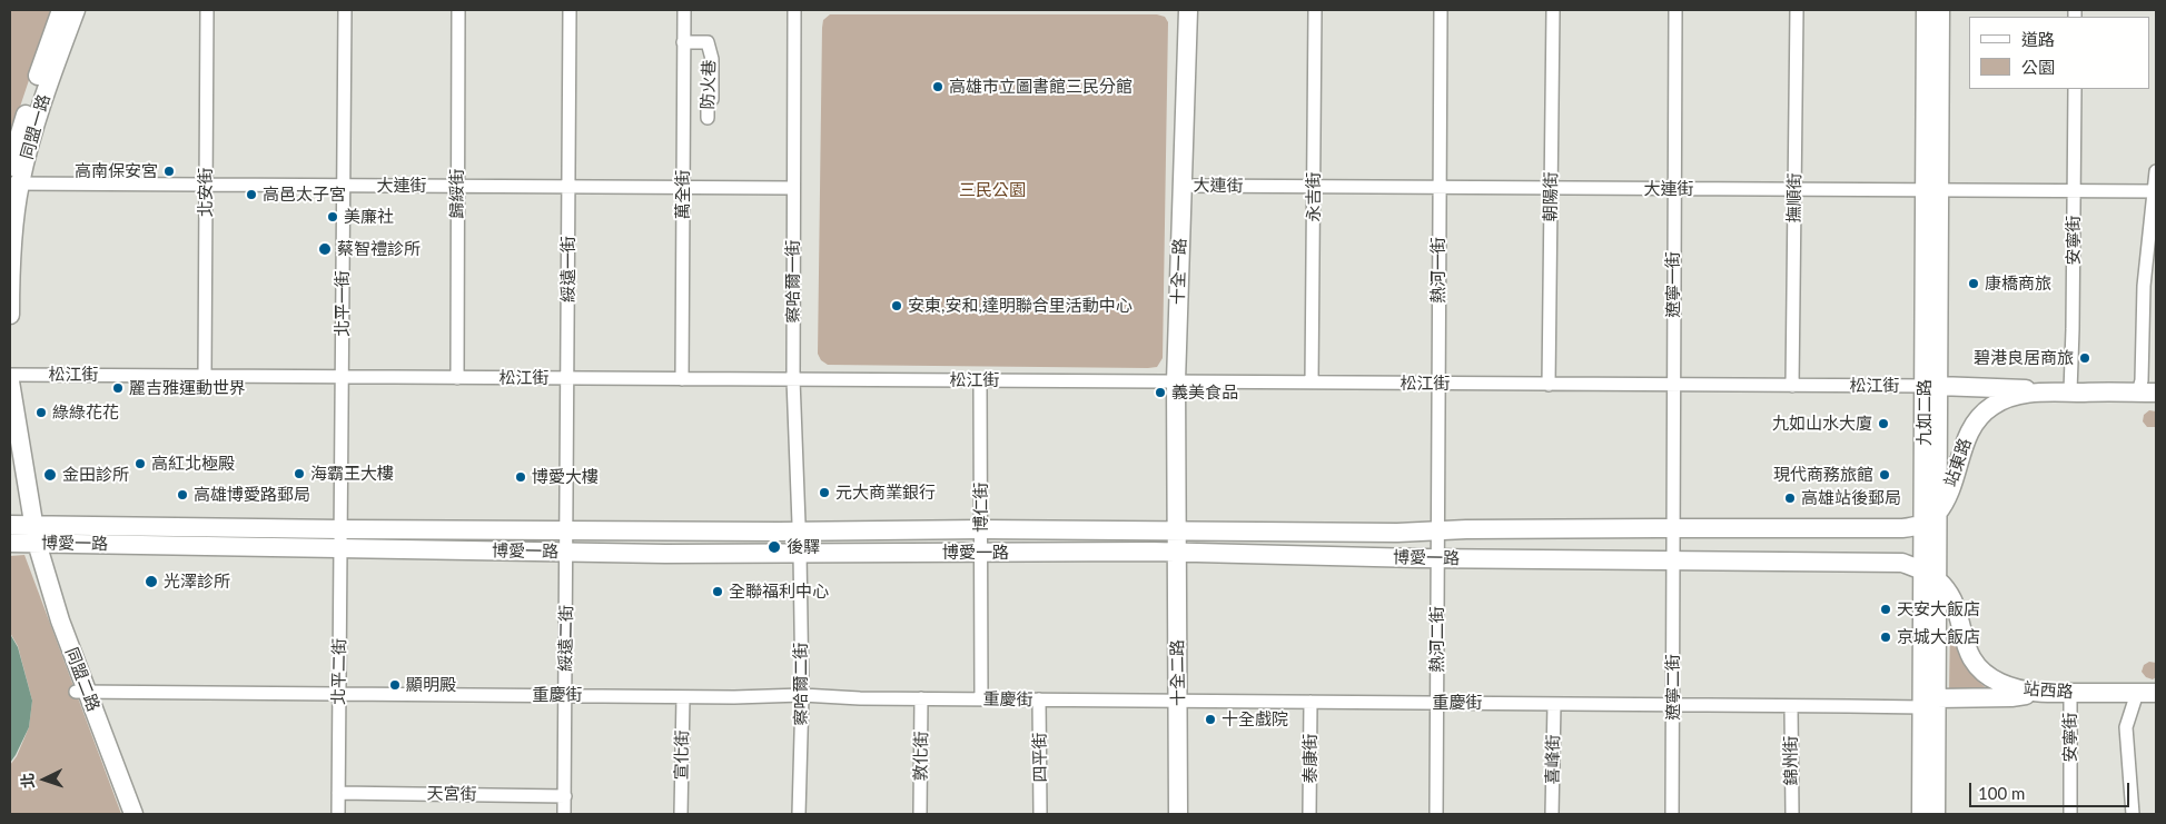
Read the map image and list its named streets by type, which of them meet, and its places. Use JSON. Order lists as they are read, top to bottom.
{
  "streets": {
    "main road": [
      "同盟一路",
      "十全一路",
      "九如二路",
      "站東路",
      "博愛一路",
      "十全二路",
      "同盟二路",
      "站西路"
    ],
    "street": [
      "防火巷",
      "大連街",
      "北安街",
      "歸綏街",
      "萬全街",
      "永吉街",
      "朝陽街",
      "撫順街",
      "安寧街",
      "綏遠一街",
      "熱河一街",
      "察哈爾一街",
      "遼寧一街",
      "北平一街",
      "松江街",
      "博仁街",
      "綏遠二街",
      "熱河二街",
      "北平二街",
      "察哈爾二街",
      "遼寧二街",
      "重慶街",
      "宣化街",
      "敦化街",
      "四平街",
      "泰康街",
      "喜峰街",
      "錦州街",
      "天宮街"
    ]
  },
  "crossings": [
    ["防火巷", "萬全街"],
    ["同盟一路", "大連街"],
    ["大連街", "北安街"],
    ["大連街", "歸綏街"],
    ["大連街", "萬全街"],
    ["大連街", "永吉街"],
    ["大連街", "朝陽街"],
    ["大連街", "撫順街"],
    ["大連街", "安寧街"],
    ["大連街", "綏遠一街"],
    ["大連街", "熱河一街"],
    ["大連街", "十全一路"],
    ["大連街", "察哈爾一街"],
    ["大連街", "遼寧一街"],
    ["大連街", "北平一街"],
    ["大連街", "九如二路"],
    ["北安街", "松江街"],
    ["歸綏街", "松江街"],
    ["萬全街", "松江街"],
    ["永吉街", "松江街"],
    ["朝陽街", "松江街"],
    ["撫順街", "松江街"],
    ["安寧街", "站東路"],
    ["安寧街", "站西路"],
    ["綏遠一街", "松江街"],
    ["綏遠一街", "博愛一路"],
    ["綏遠一街", "綏遠二街"],
    ["熱河一街", "松江街"],
    ["熱河一街", "博愛一路"],
    ["熱河一街", "熱河二街"],
    ["十全一路", "松江街"],
    ["十全一路", "博愛一路"],
    ["十全一路", "十全二路"],
    ["察哈爾一街", "松江街"],
    ["察哈爾一街", "博愛一路"],
    ["察哈爾一街", "察哈爾二街"],
    ["遼寧一街", "松江街"],
    ["遼寧一街", "博愛一路"],
    ["遼寧一街", "遼寧二街"],
    ["北平一街", "松江街"],
    ["北平一街", "博愛一路"],
    ["北平一街", "北平二街"],
    ["松江街", "九如二路"],
    ["松江街", "博仁街"],
    ["九如二路", "站東路"],
    ["九如二路", "博愛一路"],
    ["九如二路", "站西路"],
    ["九如二路", "重慶街"],
    ["站東路", "博愛一路"],
    ["博仁街", "博愛一路"],
    ["博仁街", "重慶街"],
    ["博愛一路", "綏遠二街"],
    ["博愛一路", "熱河二街"],
    ["博愛一路", "北平二街"],
    ["博愛一路", "十全二路"],
    ["博愛一路", "同盟二路"],
    ["博愛一路", "察哈爾二街"],
    ["博愛一路", "遼寧二街"],
    ["博愛一路", "站西路"],
    ["綏遠二街", "重慶街"],
    ["綏遠二街", "天宮街"],
    ["熱河二街", "重慶街"],
    ["北平二街", "重慶街"],
    ["北平二街", "天宮街"],
    ["十全二路", "重慶街"],
    ["同盟二路", "重慶街"],
    ["察哈爾二街", "重慶街"],
    ["遼寧二街", "重慶街"],
    ["重慶街", "宣化街"],
    ["重慶街", "敦化街"],
    ["重慶街", "四平街"],
    ["重慶街", "泰康街"],
    ["重慶街", "喜峰街"],
    ["重慶街", "錦州街"]
  ],
  "parks": ["三民公園"],
  "places": [
    "高雄市立圖書館三民分館",
    "高南保安宮",
    "高邑太子宮",
    "美廉社",
    "蔡智禮診所",
    "康橋商旅",
    "安東,安和,達明聯合里活動中心",
    "碧港良居商旅",
    "麗吉雅運動世界",
    "義美食品",
    "綠綠花花",
    "九如山水大廈",
    "高紅北極殿",
    "海霸王大樓",
    "金田診所",
    "現代商務旅館",
    "博愛大樓",
    "元大商業銀行",
    "高雄博愛路郵局",
    "高雄站後郵局",
    "後驛",
    "光澤診所",
    "全聯福利中心",
    "天安大飯店",
    "京城大飯店",
    "顯明殿",
    "十全戲院"
  ],
  "legend": ["道路", "公園"],
  "scale_bar": "100 m",
  "north": "left"
}
